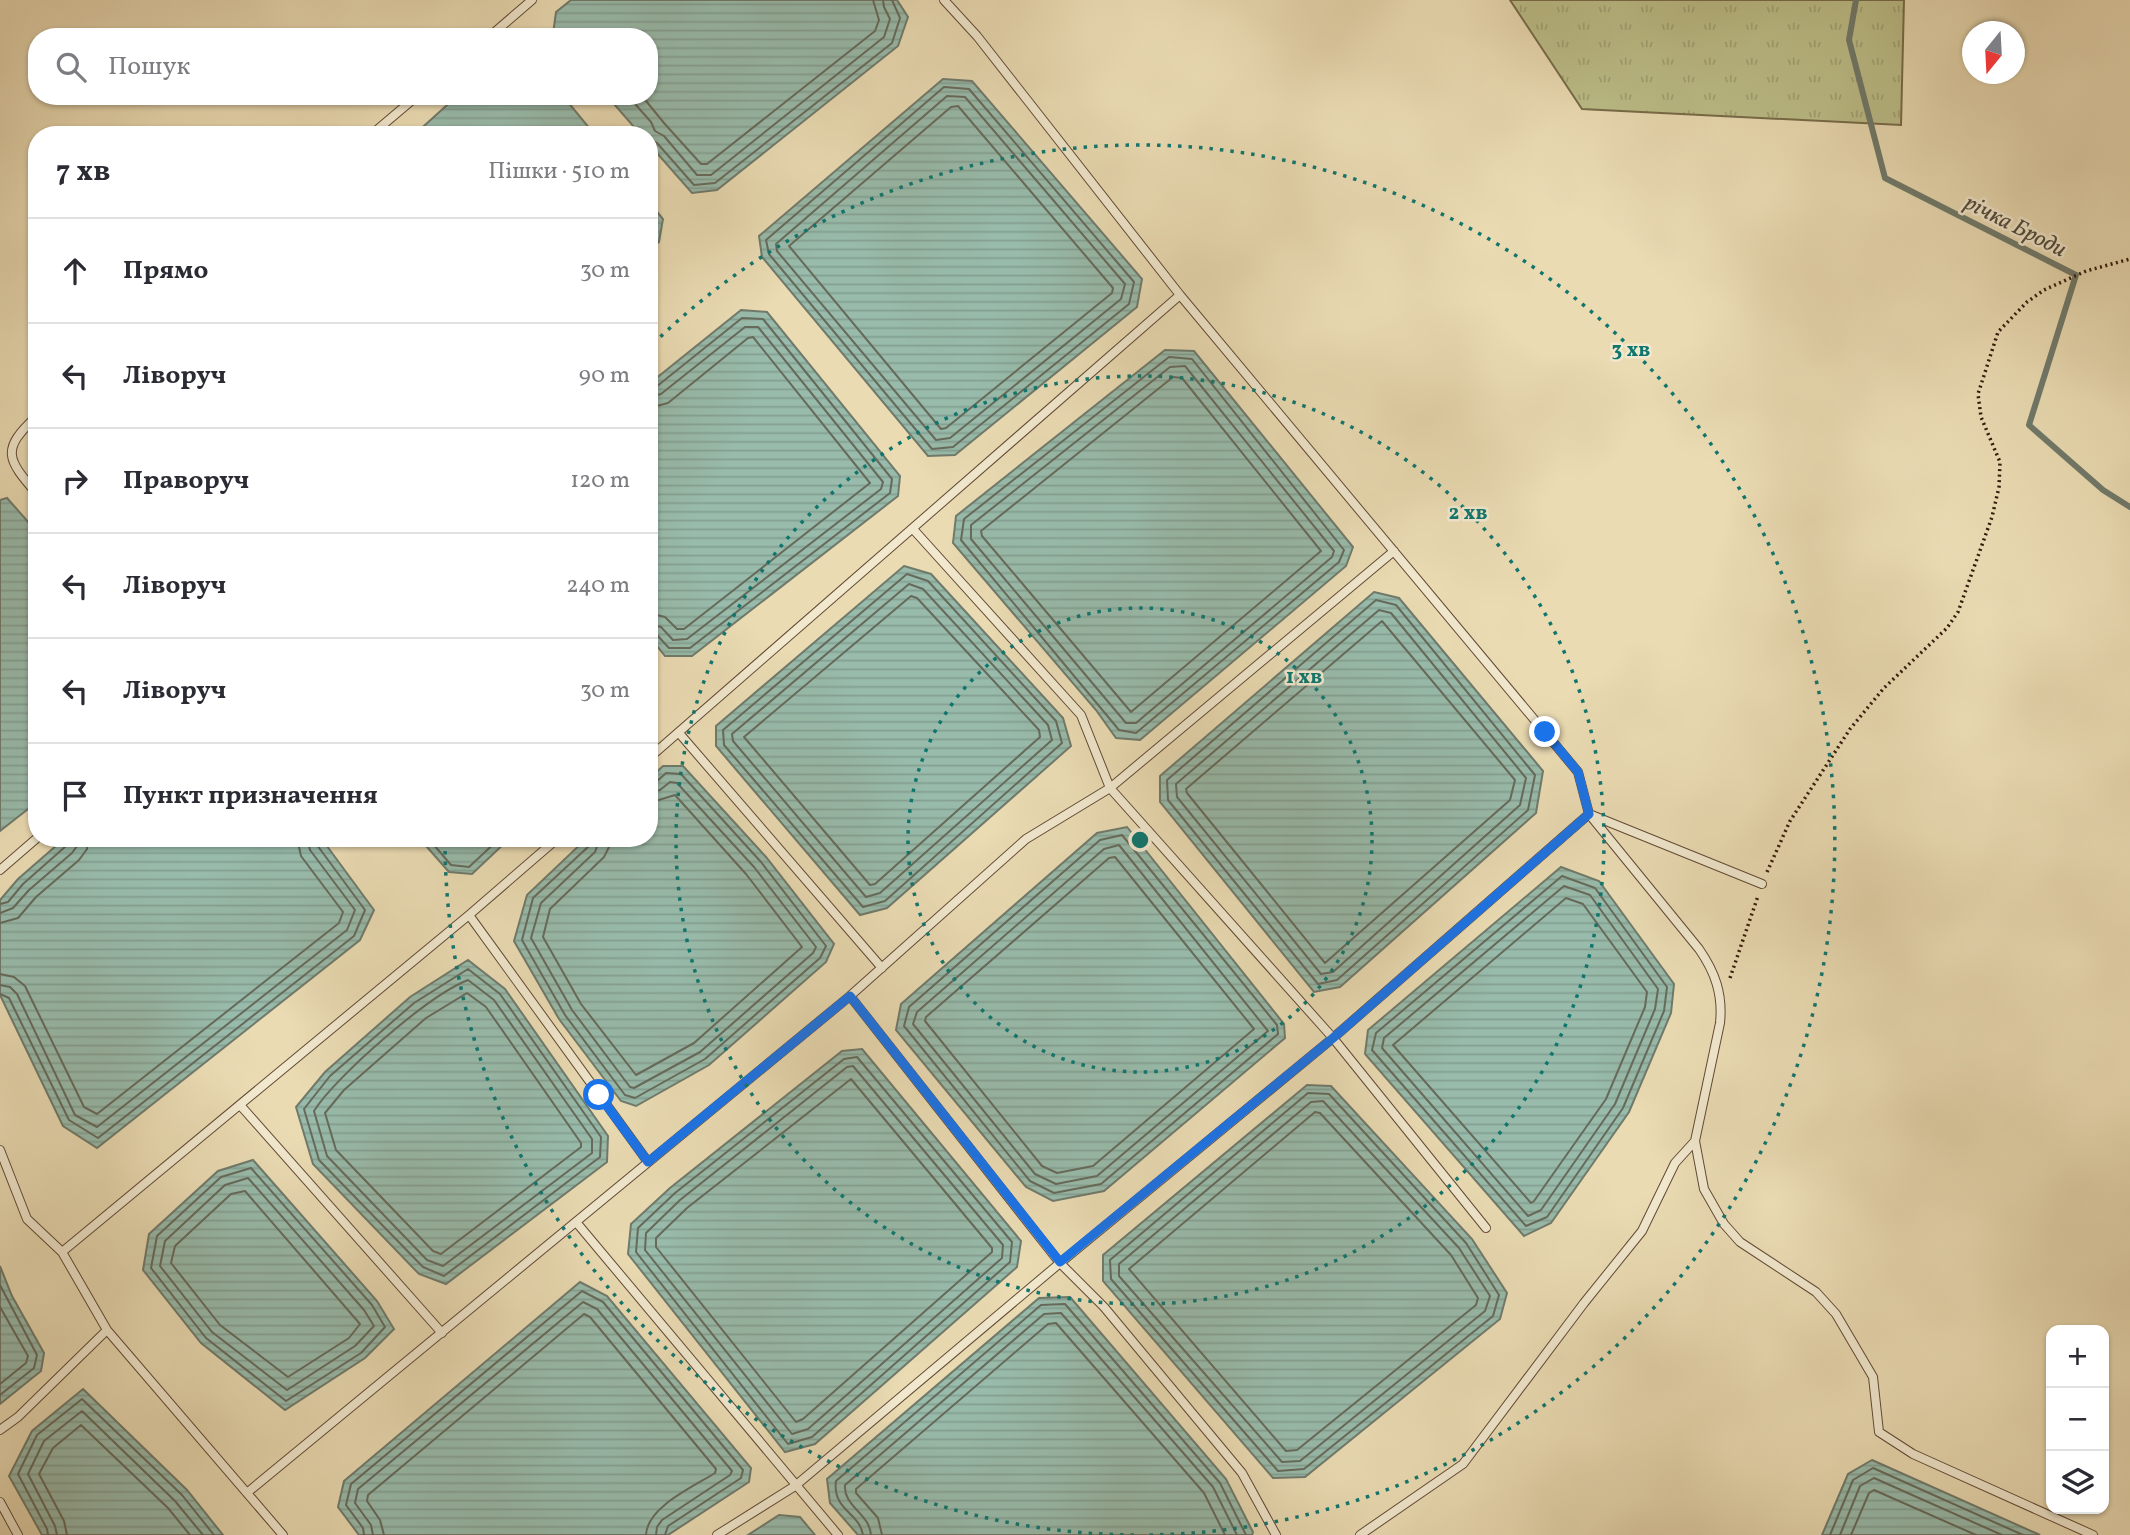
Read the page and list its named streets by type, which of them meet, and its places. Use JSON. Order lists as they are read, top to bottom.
{
  "water": ["річка Броди"],
  "north": "bottom",
  "page": {
    "search": "Пошук",
    "heading": ["7 хв", "Пішки · 510 m"],
    "list": [
      ["Прямо", "30 m"],
      ["Ліворуч", "90 m"],
      ["Праворуч", "120 m"],
      ["Ліворуч", "240 m"],
      ["Ліворуч", "30 m"],
      "Пункт призначення"
    ],
    "map_buttons": ["+", "−"]
  },
  "rings": ["3 хв", "2 хв", "1 хв"]
}
